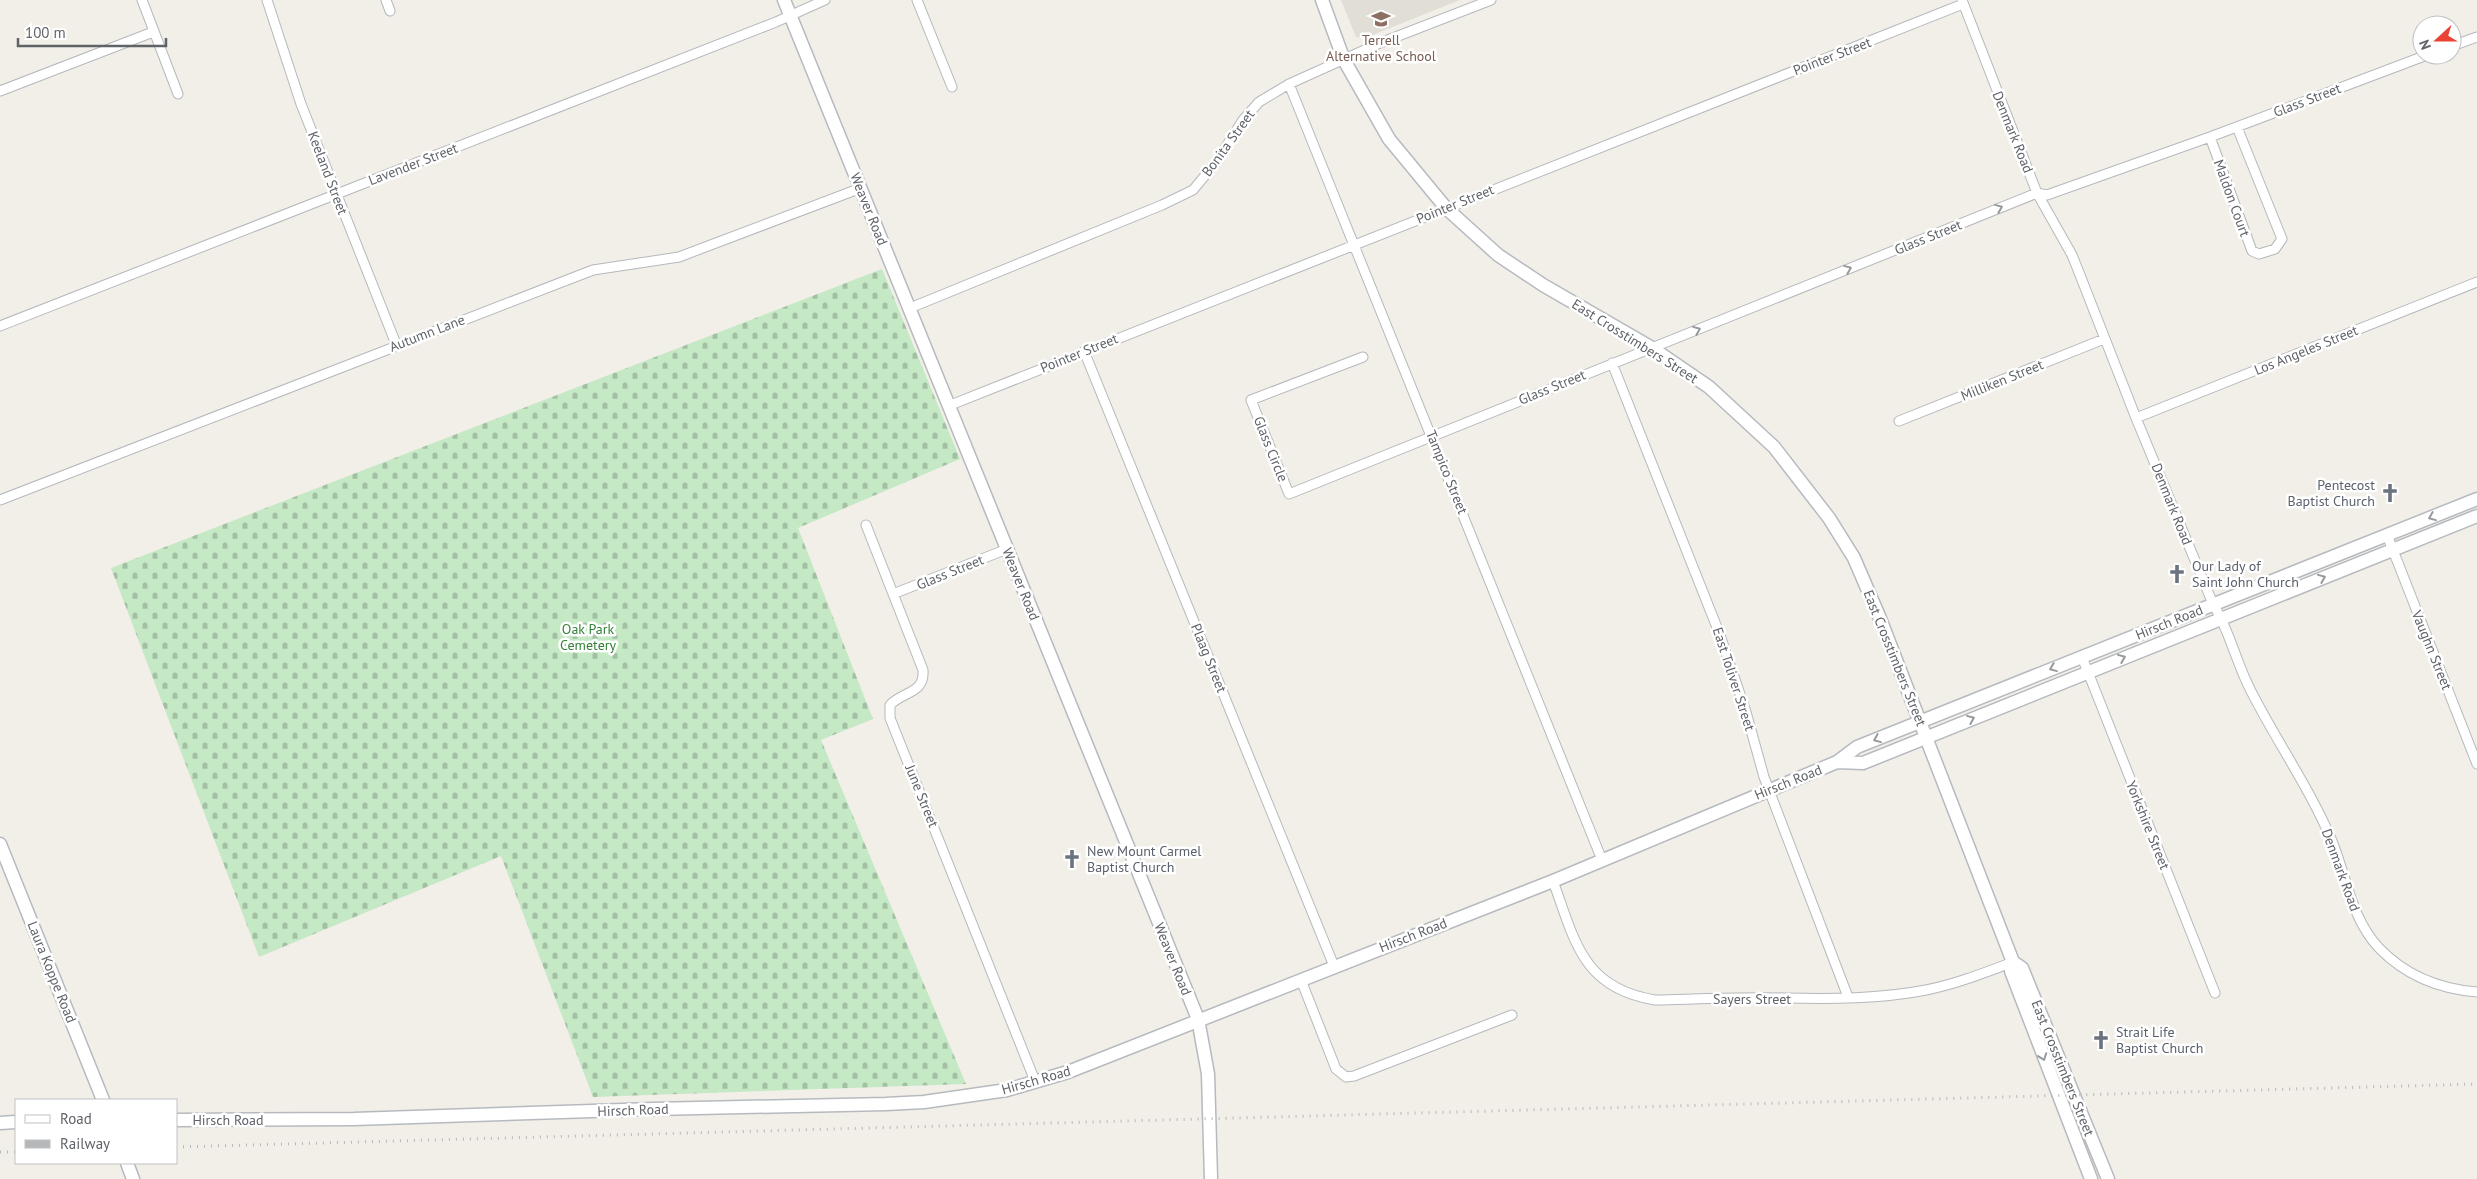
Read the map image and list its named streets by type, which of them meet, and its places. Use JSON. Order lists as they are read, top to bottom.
{
  "streets": {
    "main road": [
      "Weaver Road",
      "East Crosstimbers Street",
      "Hirsch Road",
      "Laura Koppe Road"
    ],
    "street": [
      "Pointer Street",
      "Glass Street",
      "Denmark Road",
      "Bonita Street",
      "Lavender Street",
      "Keeland Street",
      "Maldon Court",
      "Autumn Lane",
      "Los Angeles Street",
      "Milliken Street",
      "Glass Circle",
      "Tampico Street",
      "Vaughn Street",
      "Plaag Street",
      "East Toliver Street",
      "June Street",
      "Yorkshire Street",
      "Sayers Street"
    ]
  },
  "crossings": [
    ["Pointer Street", "Denmark Road"],
    ["Pointer Street", "Weaver Road"],
    ["Pointer Street", "East Crosstimbers Street"],
    ["Pointer Street", "Tampico Street"],
    ["Pointer Street", "Plaag Street"],
    ["Glass Street", "Denmark Road"],
    ["Glass Street", "Maldon Court"],
    ["Glass Street", "Weaver Road"],
    ["Glass Street", "East Crosstimbers Street"],
    ["Glass Street", "Glass Circle"],
    ["Glass Street", "Tampico Street"],
    ["Glass Street", "East Toliver Street"],
    ["Glass Street", "June Street"],
    ["Denmark Road", "Los Angeles Street"],
    ["Denmark Road", "Milliken Street"],
    ["Denmark Road", "Hirsch Road"],
    ["Bonita Street", "Weaver Road"],
    ["Bonita Street", "East Crosstimbers Street"],
    ["Bonita Street", "Tampico Street"],
    ["Lavender Street", "Keeland Street"],
    ["Lavender Street", "Weaver Road"],
    ["Keeland Street", "Autumn Lane"],
    ["Weaver Road", "Autumn Lane"],
    ["Weaver Road", "Hirsch Road"],
    ["East Crosstimbers Street", "Hirsch Road"],
    ["East Crosstimbers Street", "Sayers Street"],
    ["Glass Circle", "Tampico Street"],
    ["Tampico Street", "Hirsch Road"],
    ["Hirsch Road", "Vaughn Street"],
    ["Hirsch Road", "Plaag Street"],
    ["Hirsch Road", "East Toliver Street"],
    ["Hirsch Road", "June Street"],
    ["Hirsch Road", "Yorkshire Street"],
    ["Hirsch Road", "Sayers Street"],
    ["East Toliver Street", "Sayers Street"]
  ],
  "one_way": ["Glass Street"],
  "parks": ["Oak Park Cemetery"],
  "places": {
    "school or university": ["Terrell Alternative School"],
    "church": [
      "Pentecost Baptist Church",
      "Our Lady of Saint John Church",
      "New Mount Carmel Baptist Church",
      "Strait Life Baptist Church"
    ]
  },
  "legend": ["Road", "Railway"],
  "scale_bar": "100 m",
  "north": "left"
}
